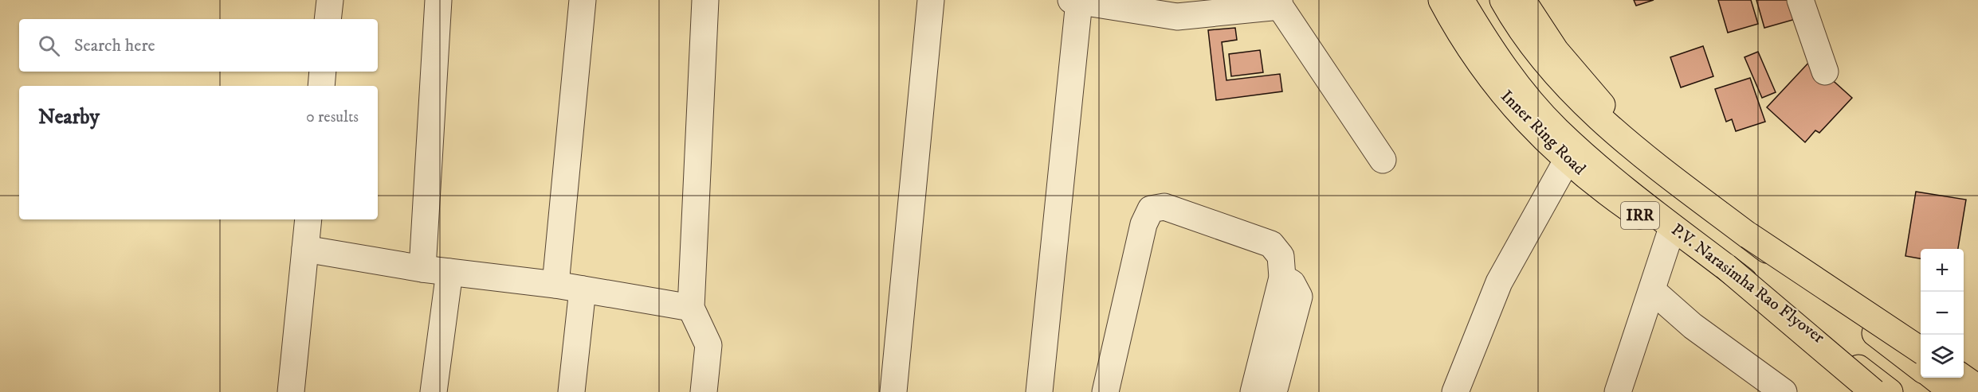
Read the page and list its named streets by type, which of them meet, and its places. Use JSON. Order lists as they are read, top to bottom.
{
  "streets": {
    "main road": ["Inner Ring Road", "IRR", "P.V. Narasimha Rao Flyover"]
  },
  "page": {
    "search": "Search here",
    "heading": ["Nearby", "0 results"],
    "map_buttons": ["+", "−"]
  }
}
